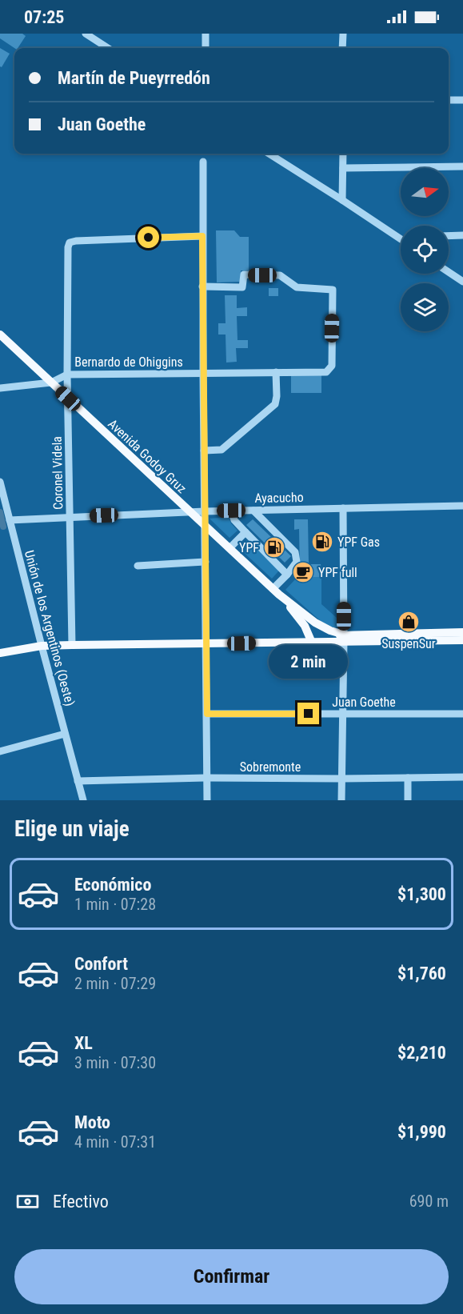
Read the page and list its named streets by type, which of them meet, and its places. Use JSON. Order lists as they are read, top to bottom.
{
  "streets": {
    "main road": ["Avenida Godoy Gruz"],
    "street": [
      "Bernardo de Ohiggins",
      "Coronel Videla",
      "Ayacucho",
      "Unión de los Argentinos (Oeste)",
      "Juan Goethe",
      "Sobremonte"
    ]
  },
  "crossings": [
    ["Bernardo de Ohiggins", "Avenida Godoy Gruz"],
    ["Bernardo de Ohiggins", "Coronel Videla"],
    ["Avenida Godoy Gruz", "Coronel Videla"],
    ["Avenida Godoy Gruz", "Ayacucho"],
    ["Coronel Videla", "Ayacucho"],
    ["Ayacucho", "Unión de los Argentinos (Oeste)"],
    ["Unión de los Argentinos (Oeste)", "Sobremonte"]
  ],
  "places": {
    "fuel station": ["YPF Gas", "YPF"],
    "cafe": ["YPF full"],
    "shop": ["SuspenSur"]
  },
  "north": "right",
  "page": {
    "status": "07:25",
    "banner": ["Martín de Pueyrredón", "Juan Goethe"],
    "bubble": "2 min",
    "heading": "Elige un viaje",
    "list": [
      {
        "name": "Económico",
        "note": "1 min · 07:28",
        "value": "$1,300"
      },
      {
        "name": "Confort",
        "note": "2 min · 07:29",
        "value": "$1,760"
      },
      {
        "name": "XL",
        "note": "3 min · 07:30",
        "value": "$2,210"
      },
      {
        "name": "Moto",
        "note": "4 min · 07:31",
        "value": "$1,990"
      }
    ],
    "pay": ["Efectivo", "690 m"],
    "buttons": "Confirmar"
  }
}
